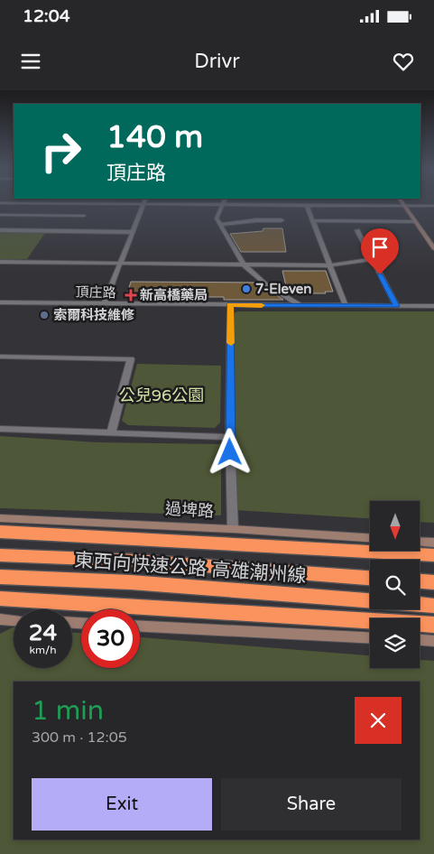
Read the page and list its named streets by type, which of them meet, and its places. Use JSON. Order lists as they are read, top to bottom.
{
  "streets": {
    "highway": ["東西向快速公路 高雄潮州線"],
    "main road": ["過埤路"],
    "street": ["頂庄路"]
  },
  "parks": ["公兒96公園"],
  "places": {
    "other": ["7-Eleven", "索爾科技維修"],
    "health": ["新高橋藥局"]
  },
  "north": "bottom",
  "page": {
    "status": "12:04",
    "header": "Drivr",
    "turn": ["140 m", "頂庄路"],
    "speed": "24 km/h",
    "limit": "30",
    "heading": ["1 min", "300 m · 12:05"],
    "buttons": ["Exit", "Share"]
  }
}
